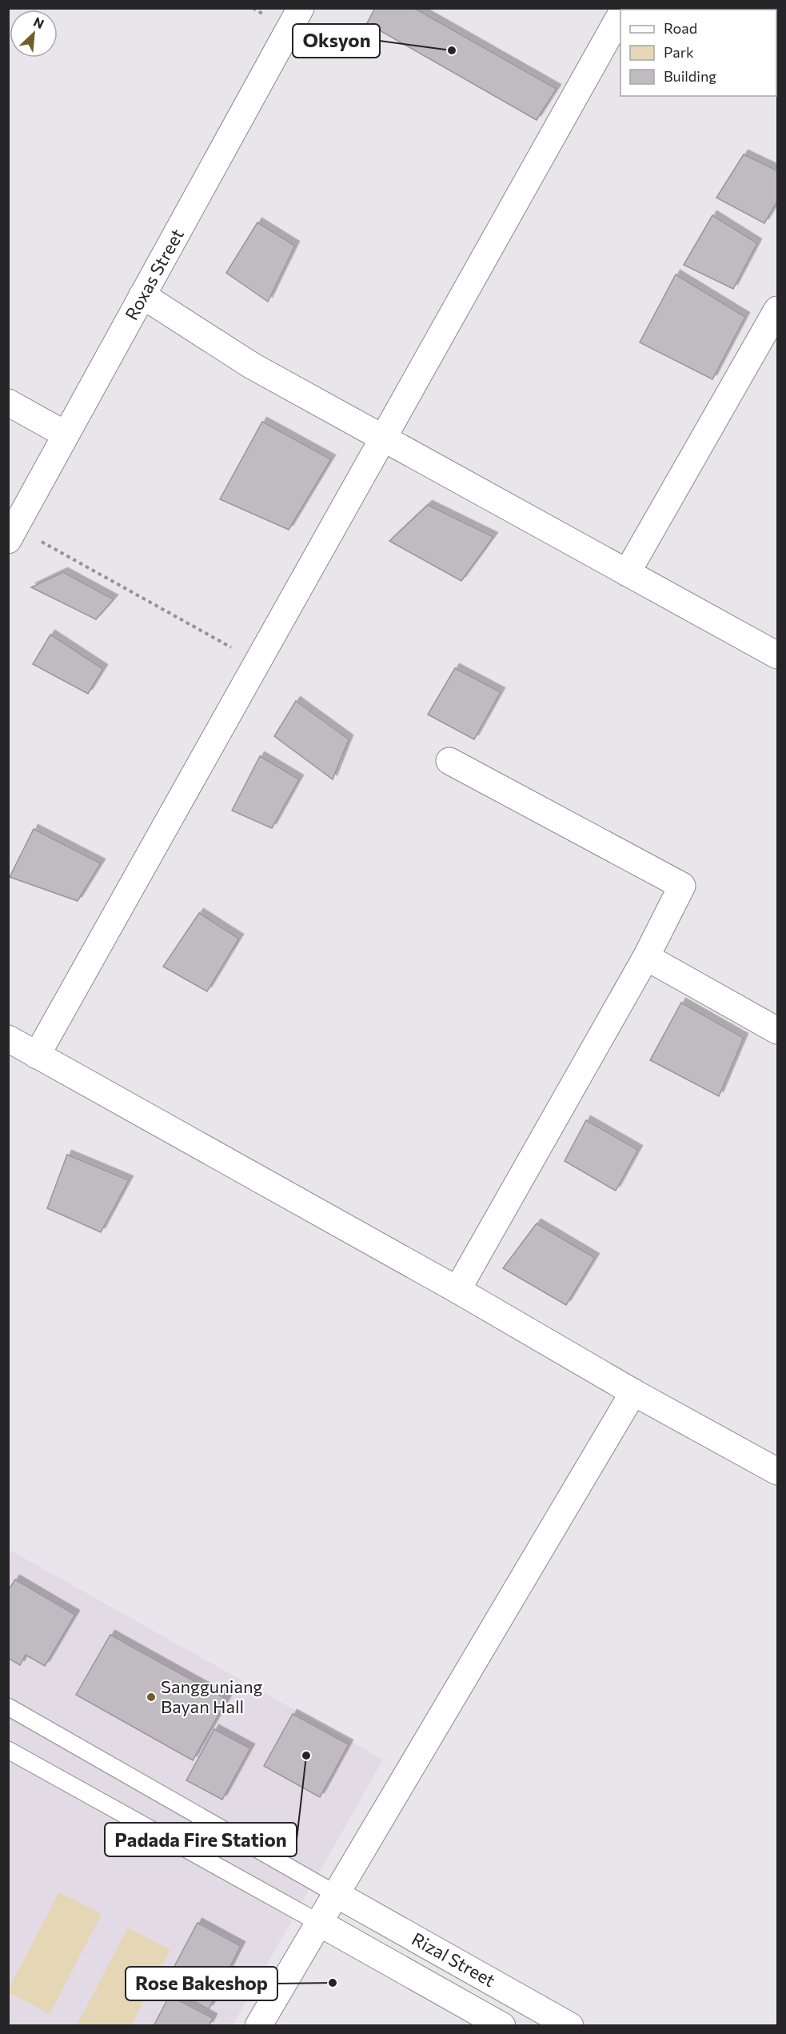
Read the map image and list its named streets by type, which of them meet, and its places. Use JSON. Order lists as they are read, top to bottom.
{
  "streets": {
    "street": ["Roxas Street", "Rizal Street"]
  },
  "places": [
    "Oksyon",
    "Sangguniang Bayan Hall",
    "Padada Fire Station",
    "Rose Bakeshop"
  ],
  "legend": ["Road", "Park", "Building"],
  "north": "top right"
}
